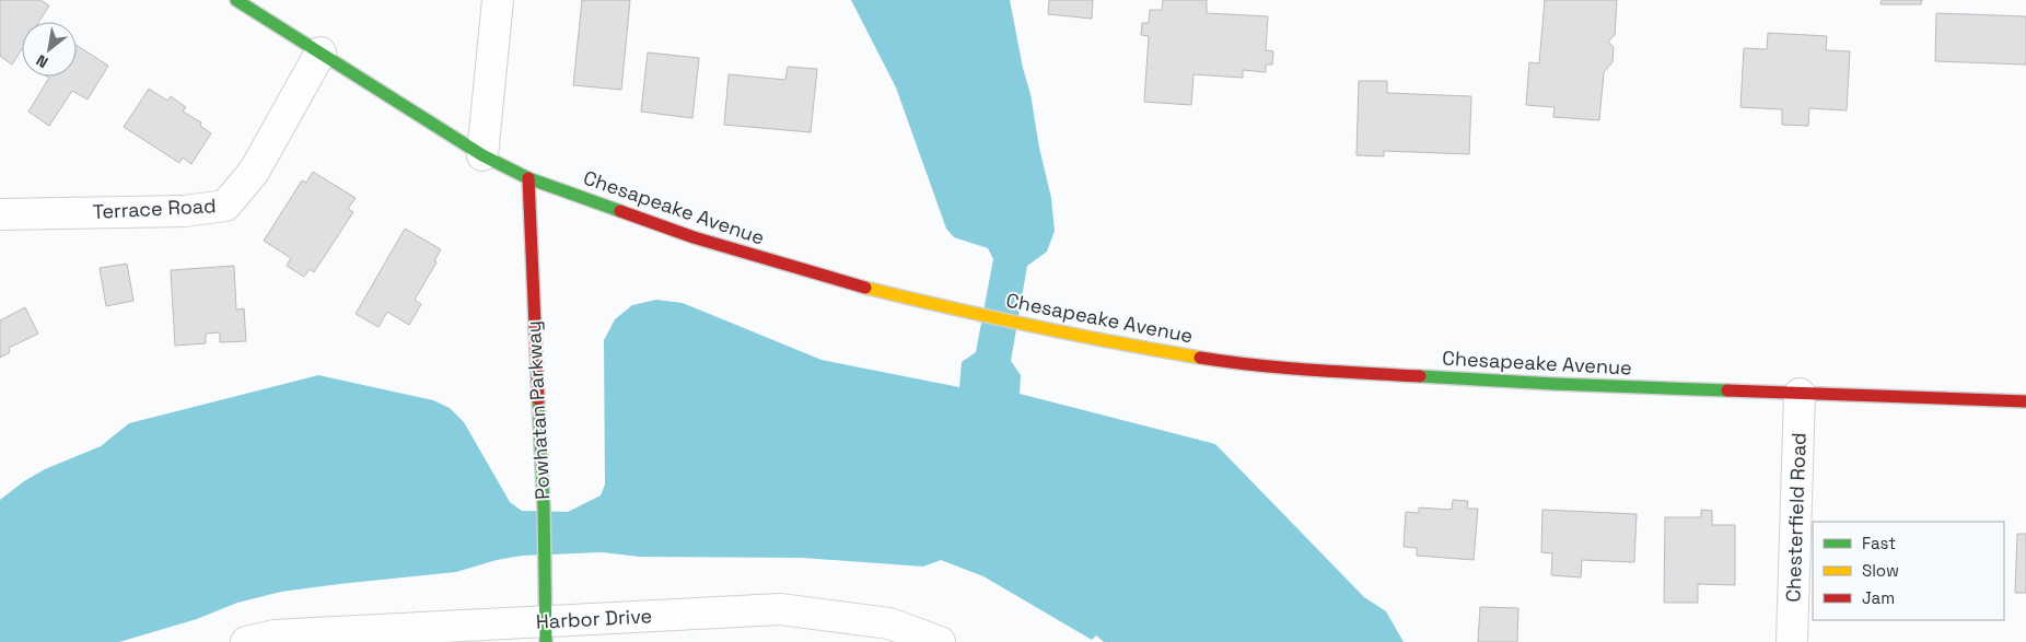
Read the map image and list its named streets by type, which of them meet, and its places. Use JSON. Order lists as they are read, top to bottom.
{
  "streets": {
    "main road": ["Chesapeake Avenue", "Powhatan Parkway"],
    "street": ["Terrace Road", "Chesterfield Road", "Harbor Drive"]
  },
  "crossings": [
    ["Chesapeake Avenue", "Terrace Road"],
    ["Chesapeake Avenue", "Powhatan Parkway"],
    ["Chesapeake Avenue", "Chesterfield Road"],
    ["Powhatan Parkway", "Harbor Drive"]
  ],
  "legend": ["Fast", "Slow", "Jam"],
  "north": "bottom left"
}
